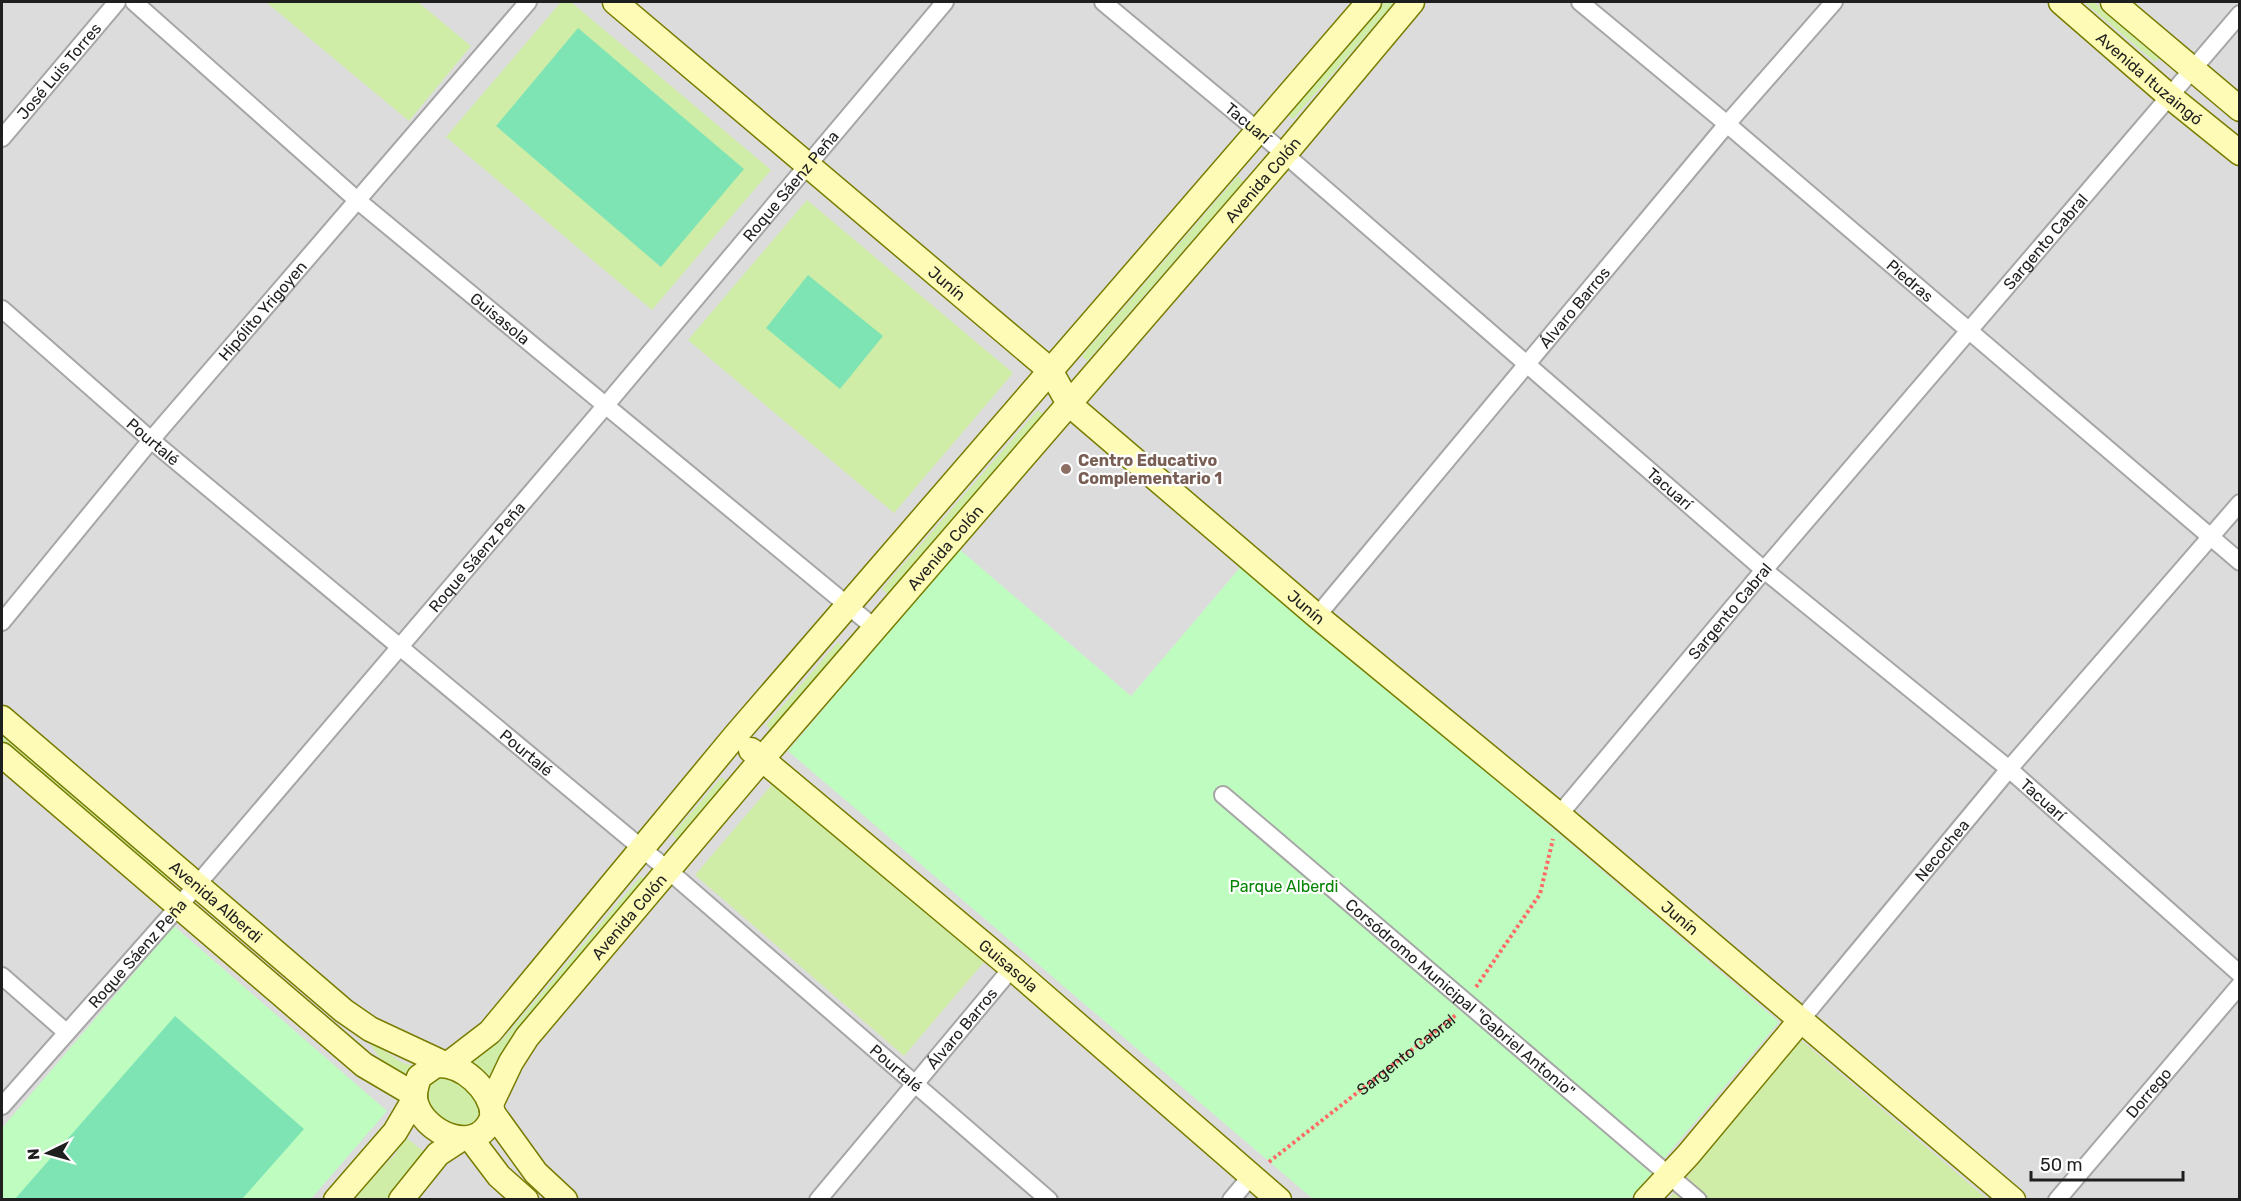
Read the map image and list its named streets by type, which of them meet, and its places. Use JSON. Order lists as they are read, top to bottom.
{
  "streets": {
    "main road": [
      "Avenida Ituzaingó",
      "Avenida Colón",
      "Junín",
      "Guisasola",
      "Necochea",
      "Avenida Alberdi"
    ],
    "street": [
      "José Luis Torres",
      "Tacuarí",
      "Roque Sáenz Peña",
      "Sargento Cabral",
      "Piedras",
      "Hipólito Yrigoyen",
      "Álvaro Barros",
      "Pourtalé",
      "Corsódromo Municipal \"Gabriel Antonio\"",
      "Dorrego"
    ]
  },
  "crossings": [
    ["Avenida Ituzaingó", "Sargento Cabral"],
    ["Tacuarí", "Avenida Colón"],
    ["Tacuarí", "Sargento Cabral"],
    ["Tacuarí", "Álvaro Barros"],
    ["Tacuarí", "Necochea"],
    ["Avenida Colón", "Junín"],
    ["Avenida Colón", "Guisasola"],
    ["Avenida Colón", "Pourtalé"],
    ["Avenida Colón", "Avenida Alberdi"],
    ["Roque Sáenz Peña", "Junín"],
    ["Roque Sáenz Peña", "Guisasola"],
    ["Roque Sáenz Peña", "Pourtalé"],
    ["Roque Sáenz Peña", "Avenida Alberdi"],
    ["Sargento Cabral", "Piedras"],
    ["Sargento Cabral", "Junín"],
    ["Sargento Cabral", "Guisasola"],
    ["Sargento Cabral", "Corsódromo Municipal \"Gabriel Antonio\""],
    ["Piedras", "Álvaro Barros"],
    ["Piedras", "Necochea"],
    ["Junín", "Álvaro Barros"],
    ["Junín", "Necochea"],
    ["Hipólito Yrigoyen", "Guisasola"],
    ["Hipólito Yrigoyen", "Pourtalé"],
    ["Álvaro Barros", "Guisasola"],
    ["Álvaro Barros", "Pourtalé"],
    ["Necochea", "Corsódromo Municipal \"Gabriel Antonio\""]
  ],
  "parks": ["Parque Alberdi"],
  "places": ["Centro Educativo Complementario 1"],
  "scale_bar": "50 m",
  "north": "left"
}
